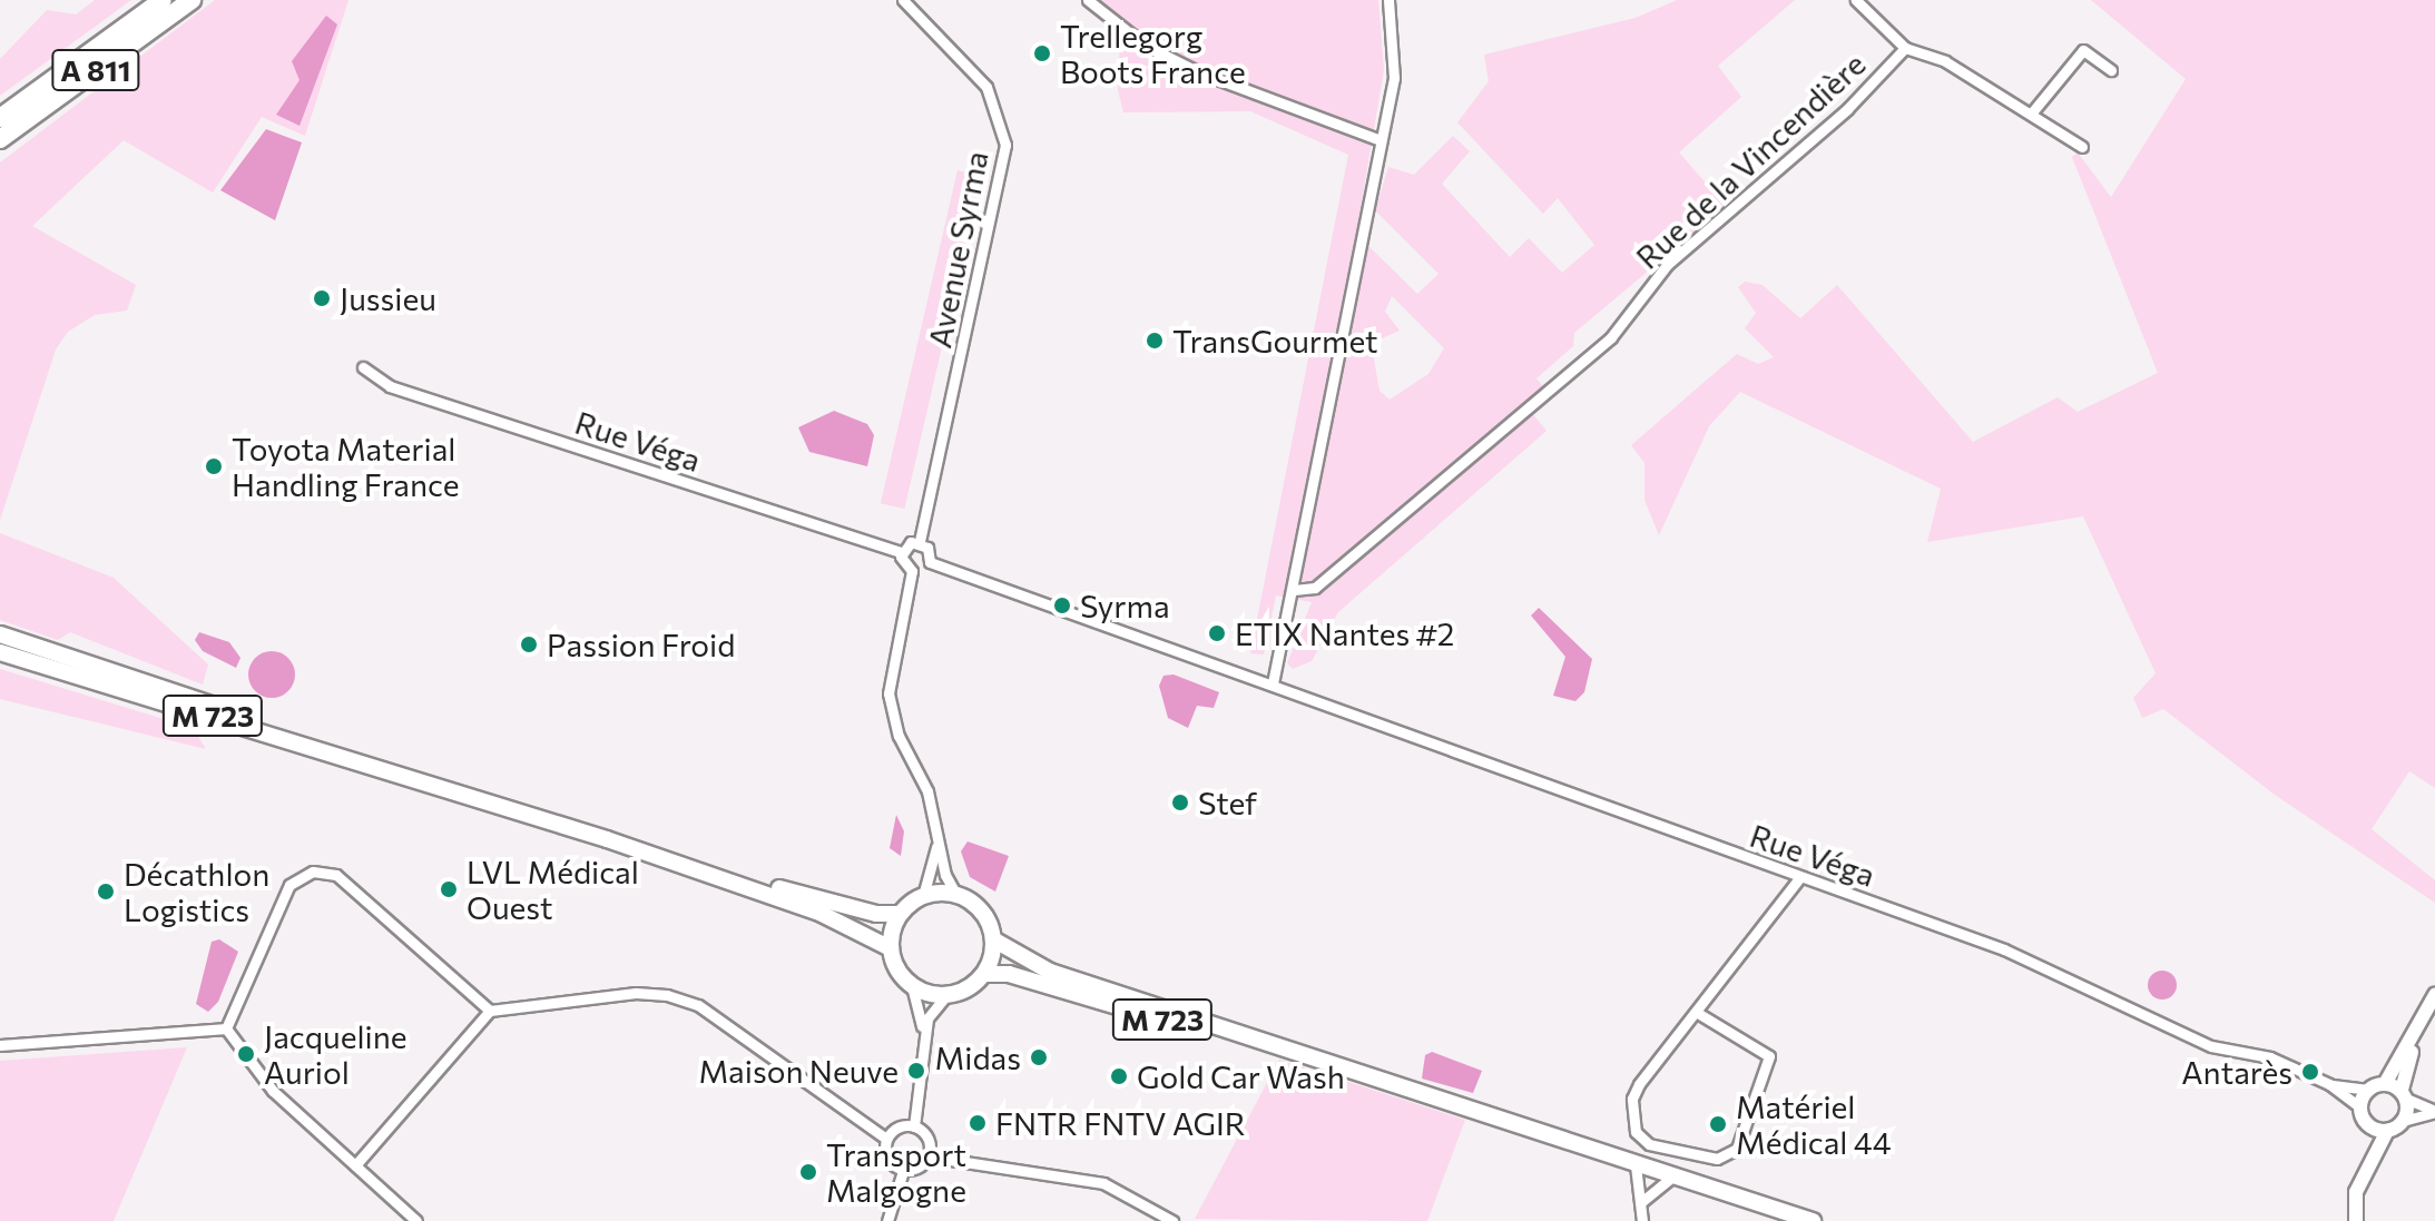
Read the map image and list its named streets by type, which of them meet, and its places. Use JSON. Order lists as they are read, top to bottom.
{
  "streets": {
    "highway": ["A 811"],
    "main road": ["M 723"],
    "street": ["Rue de la Vincendière", "Avenue Syrma", "Rue Véga"]
  },
  "crossings": [
    ["Avenue Syrma", "Rue Véga"]
  ],
  "places": [
    "Trellegorg Boots France",
    "Jussieu",
    "TransGourmet",
    "Toyota Material Handling France",
    "Syrma",
    "ETIX Nantes #2",
    "Passion Froid",
    "Stef",
    "LVL Médical Ouest",
    "Décathlon Logistics",
    "Jacqueline Auriol",
    "Midas",
    "Maison Neuve",
    "Antarès",
    "Gold Car Wash",
    "FNTR FNTV AGIR",
    "Matériel Médical 44",
    "Transport Malgogne"
  ]
}
